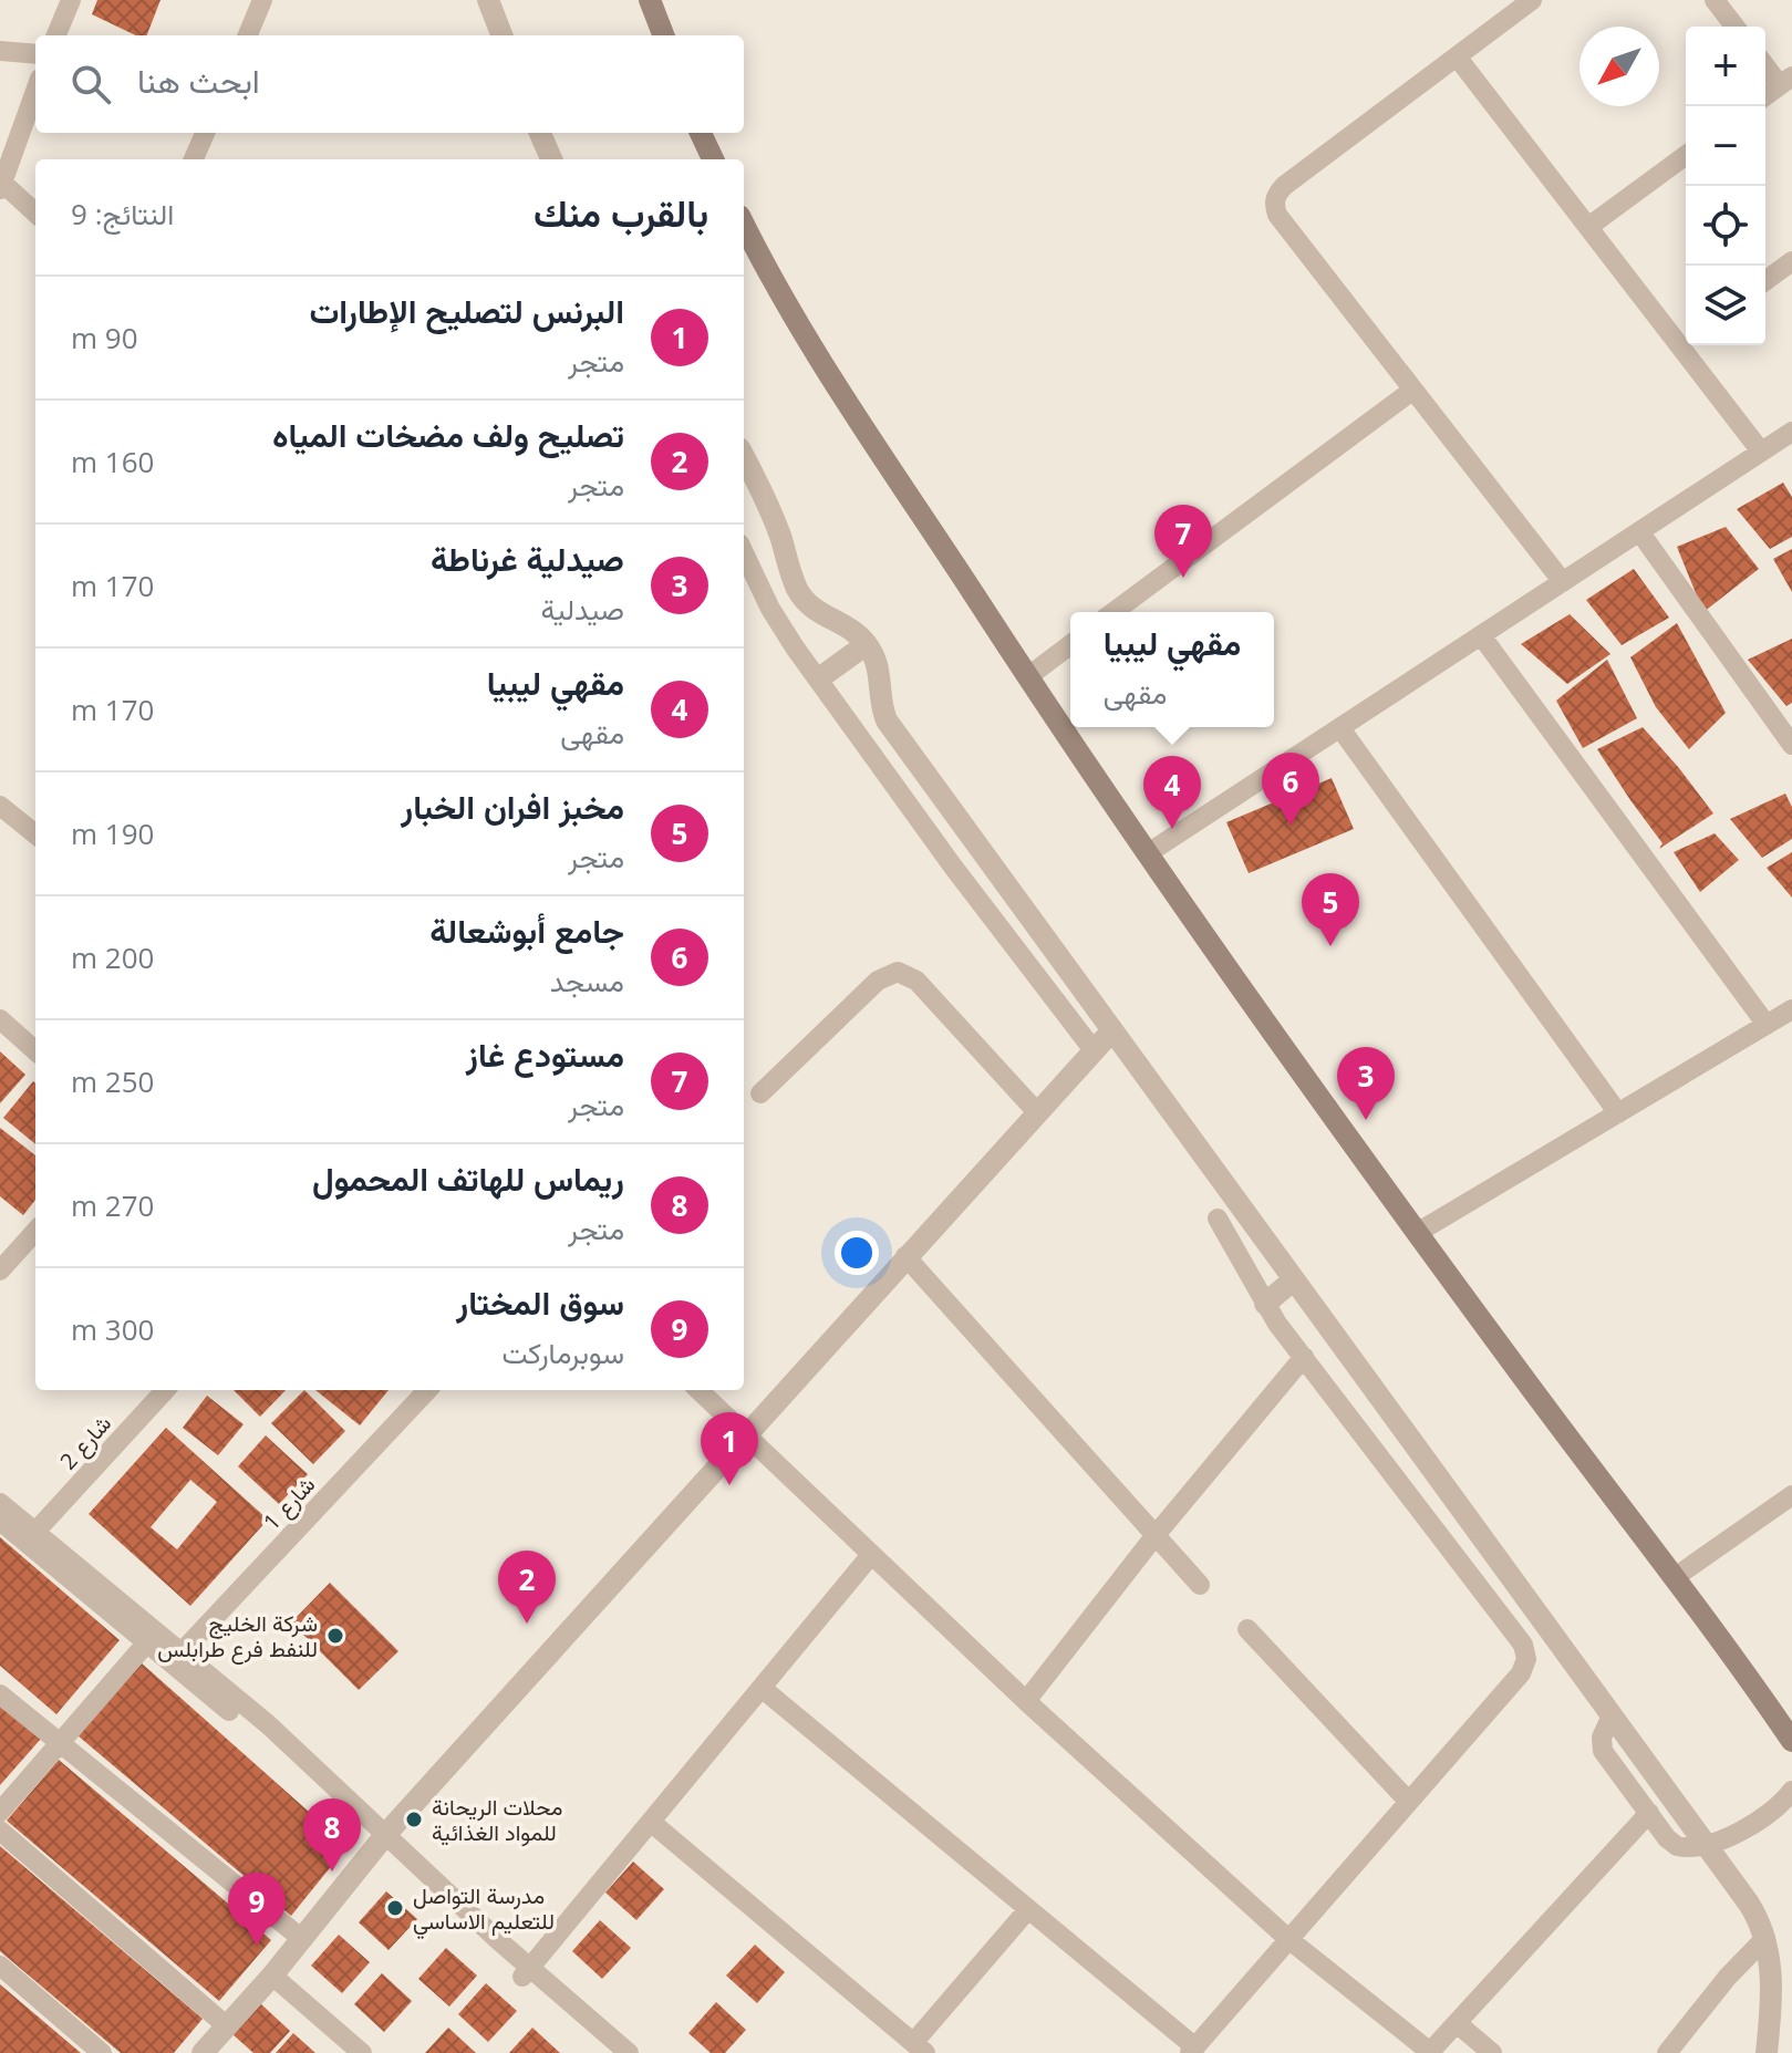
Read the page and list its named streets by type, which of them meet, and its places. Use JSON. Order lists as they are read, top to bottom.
{
  "streets": {
    "street": ["شارع 2", "شارع 1"]
  },
  "places": ["شركة الخليج للنفط فرع طرابلس", "محلات الريحانة للمواد الغذائية", "مدرسة التواصل للتعليم الاساسي"],
  "north": "bottom left",
  "page": {
    "map_buttons": ["+", "−"],
    "search": "ابحث هنا",
    "heading": ["بالقرب منك", "النتائج: 9"],
    "list": [
      {
        "mark": "1",
        "name": "البرنس لتصليح الإطارات",
        "note": "متجر",
        "value": "90 m"
      },
      {
        "mark": "2",
        "name": "تصليح ولف مضخات المياه",
        "note": "متجر",
        "value": "160 m"
      },
      {
        "mark": "3",
        "name": "صيدلية غرناطة",
        "note": "صيدلية",
        "value": "170 m"
      },
      {
        "mark": "4",
        "name": "مقهي ليبيا",
        "note": "مقهى",
        "value": "170 m"
      },
      {
        "mark": "5",
        "name": "مخبز افران الخبار",
        "note": "متجر",
        "value": "190 m"
      },
      {
        "mark": "6",
        "name": "جامع أبوشعالة",
        "note": "مسجد",
        "value": "200 m"
      },
      {
        "mark": "7",
        "name": "مستودع غاز",
        "note": "متجر",
        "value": "250 m"
      },
      {
        "mark": "8",
        "name": "ريماس للهاتف المحمول",
        "note": "متجر",
        "value": "270 m"
      },
      {
        "mark": "9",
        "name": "سوق المختار",
        "note": "سوبرماركت",
        "value": "300 m"
      }
    ],
    "pins": [
      "7",
      "6",
      "4",
      "5",
      "3",
      "1",
      "2",
      "8",
      "9"
    ],
    "popup": ["مقهي ليبيا", "مقهى"]
  }
}
